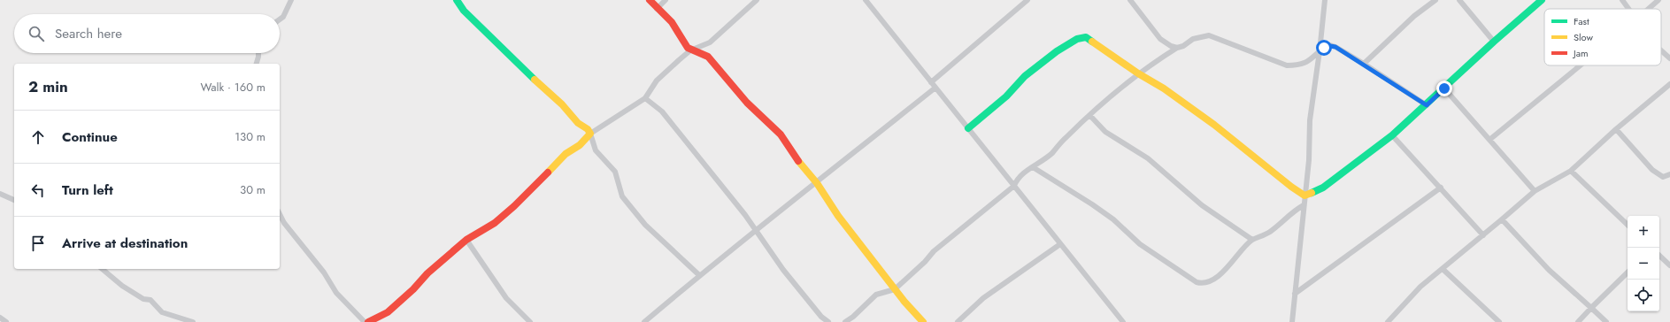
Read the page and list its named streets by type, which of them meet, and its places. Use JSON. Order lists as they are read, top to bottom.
{
  "legend": ["Fast", "Slow", "Jam"],
  "page": {
    "search": "Search here",
    "heading": ["2 min", "Walk · 160 m"],
    "list": [
      ["Continue", "130 m"],
      ["Turn left", "30 m"],
      "Arrive at destination"
    ],
    "map_buttons": ["+", "−"]
  }
}
